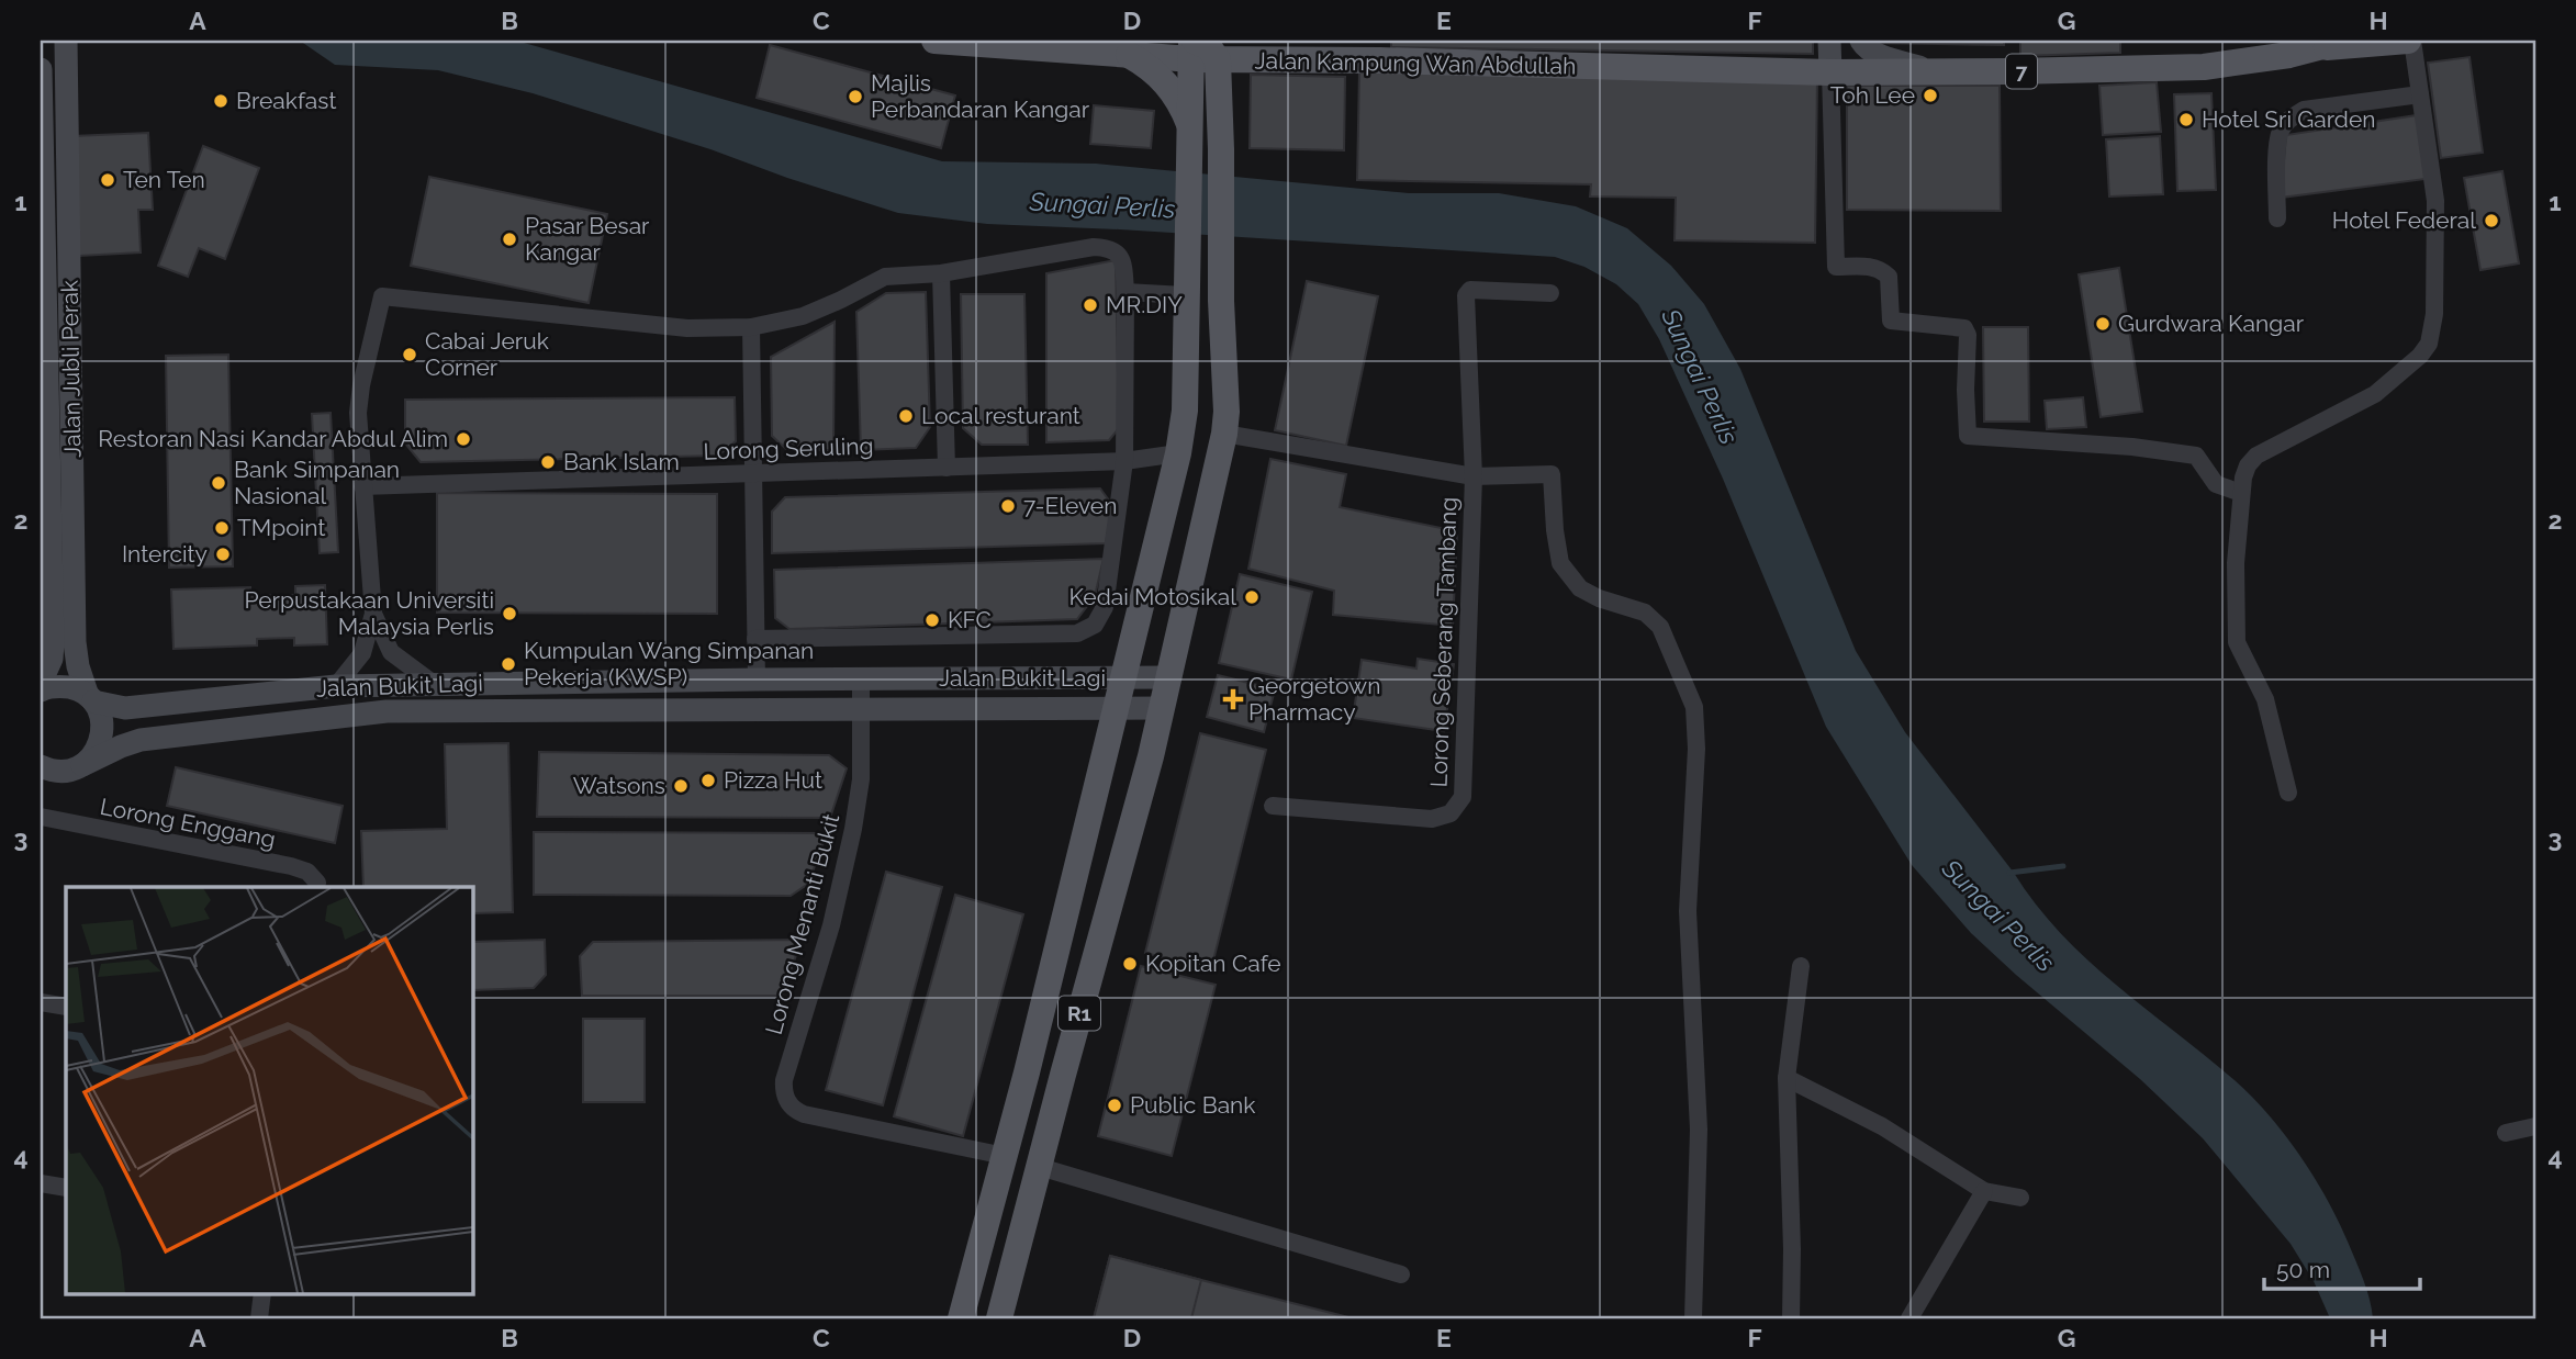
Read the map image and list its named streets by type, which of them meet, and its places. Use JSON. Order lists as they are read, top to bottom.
{
  "streets": {
    "main road": ["Jalan Kampung Wan Abdullah", "7", "R1"],
    "street": [
      "Jalan Jubli Perak",
      "Lorong Seruling",
      "Lorong Seberang Tambang",
      "Jalan Bukit Lagi",
      "Lorong Enggang",
      "Lorong Menanti Bukit"
    ]
  },
  "crossings": [
    ["Jalan Kampung Wan Abdullah", "7"],
    ["Jalan Kampung Wan Abdullah", "R1"],
    ["Jalan Jubli Perak", "Jalan Bukit Lagi"],
    ["Lorong Seruling", "R1"],
    ["Jalan Bukit Lagi", "Lorong Menanti Bukit"],
    ["Jalan Bukit Lagi", "R1"],
    ["Lorong Menanti Bukit", "R1"]
  ],
  "water": ["Sungai Perlis"],
  "places": {
    "other": [
      "Toh Lee",
      "Majlis Perbandaran Kangar",
      "Breakfast",
      "Hotel Sri Garden",
      "Ten Ten",
      "Hotel Federal",
      "Pasar Besar Kangar",
      "MR.DIY",
      "Gurdwara Kangar",
      "Cabai Jeruk Corner",
      "Local resturant",
      "Restoran Nasi Kandar Abdul Alim",
      "Bank Islam",
      "Bank Simpanan Nasional",
      "7-Eleven",
      "TMpoint",
      "Intercity",
      "Kedai Motosikal",
      "Perpustakaan Universiti Malaysia Perlis",
      "KFC",
      "Kumpulan Wang Simpanan Pekerja (KWSP)",
      "Pizza Hut",
      "Watsons",
      "Kopitan Cafe",
      "Public Bank"
    ],
    "health": ["Georgetown Pharmacy"]
  },
  "scale_bar": "50 m",
  "grid": {
    "columns": [
      "A",
      "B",
      "C",
      "D",
      "E",
      "F",
      "G",
      "H"
    ],
    "rows": [
      "1",
      "2",
      "3",
      "4"
    ]
  }
}
